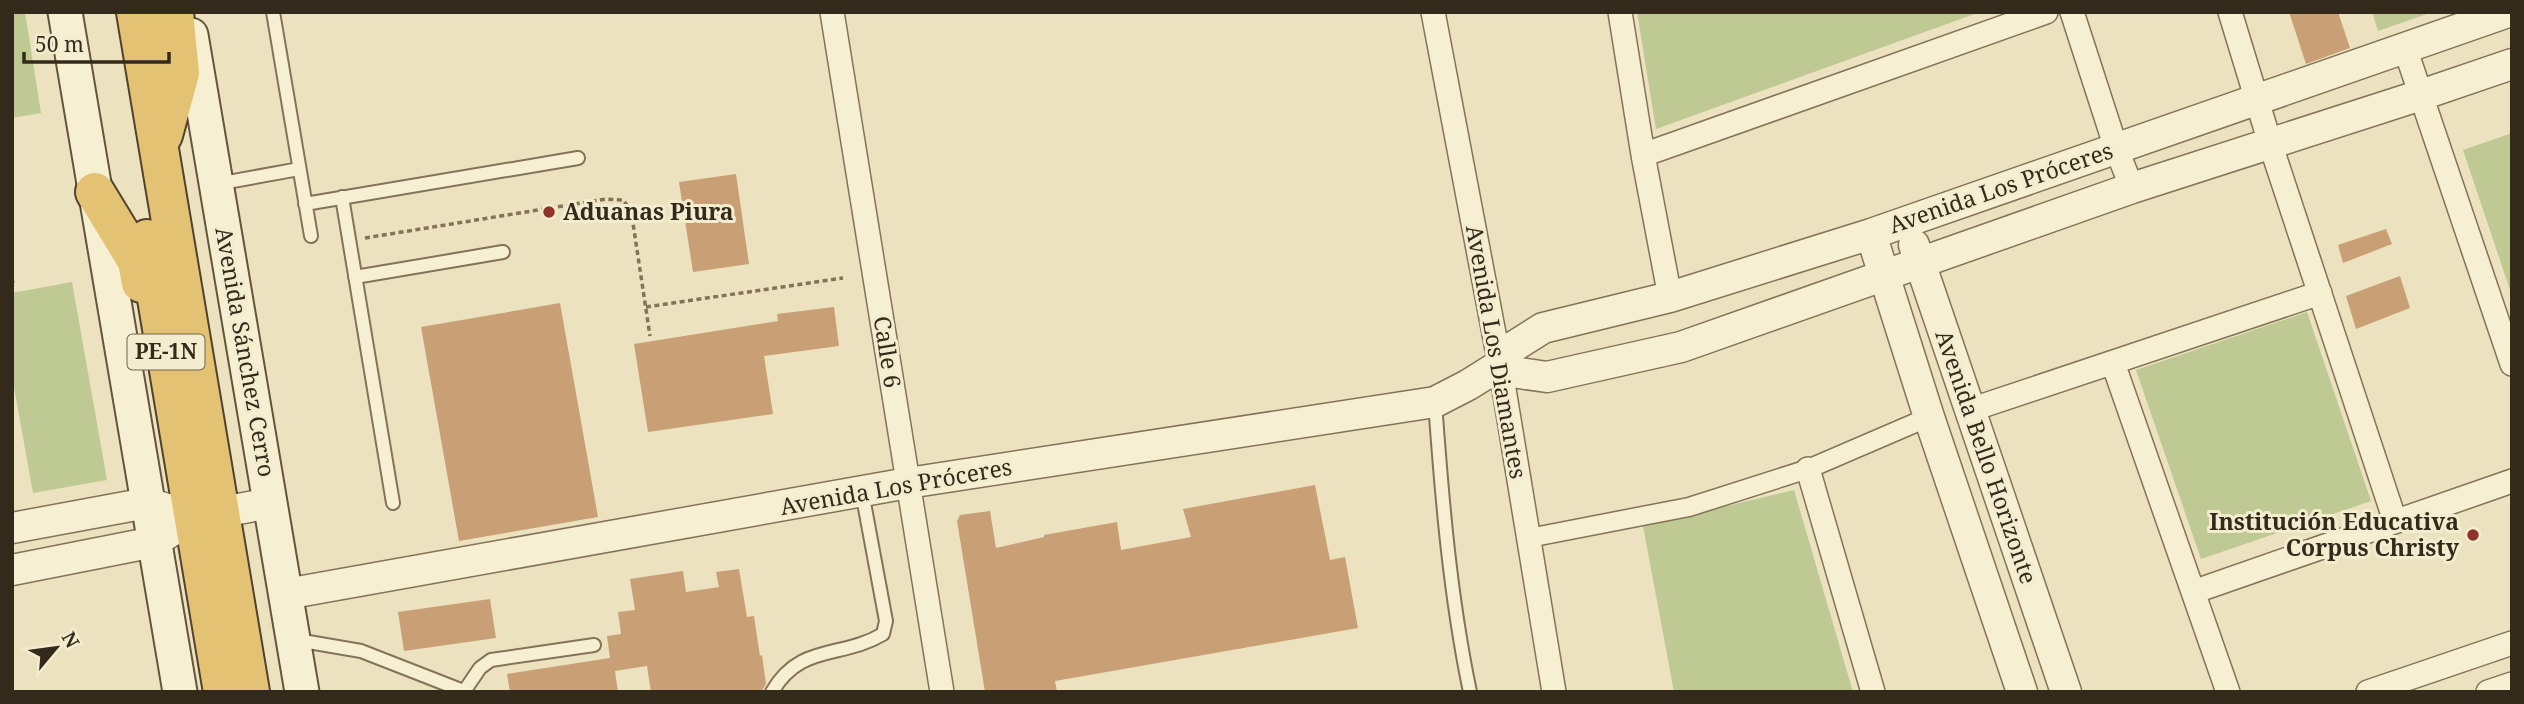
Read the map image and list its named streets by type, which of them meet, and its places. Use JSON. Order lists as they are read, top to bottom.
{
  "streets": {
    "highway": ["PE-1N"],
    "main road": ["Avenida Sánchez Cerro"],
    "street": [
      "Avenida Los Próceres",
      "Calle 6",
      "Avenida Los Diamantes",
      "Avenida Bello Horizonte"
    ]
  },
  "crossings": [
    ["Avenida Los Próceres", "Avenida Sánchez Cerro"],
    ["Avenida Los Próceres", "Calle 6"],
    ["Avenida Los Próceres", "Avenida Los Diamantes"],
    ["Avenida Los Próceres", "Avenida Bello Horizonte"]
  ],
  "places": ["Aduanas Piura", "Institución Educativa Corpus Christy"],
  "scale_bar": "50 m",
  "north": "top right"
}
